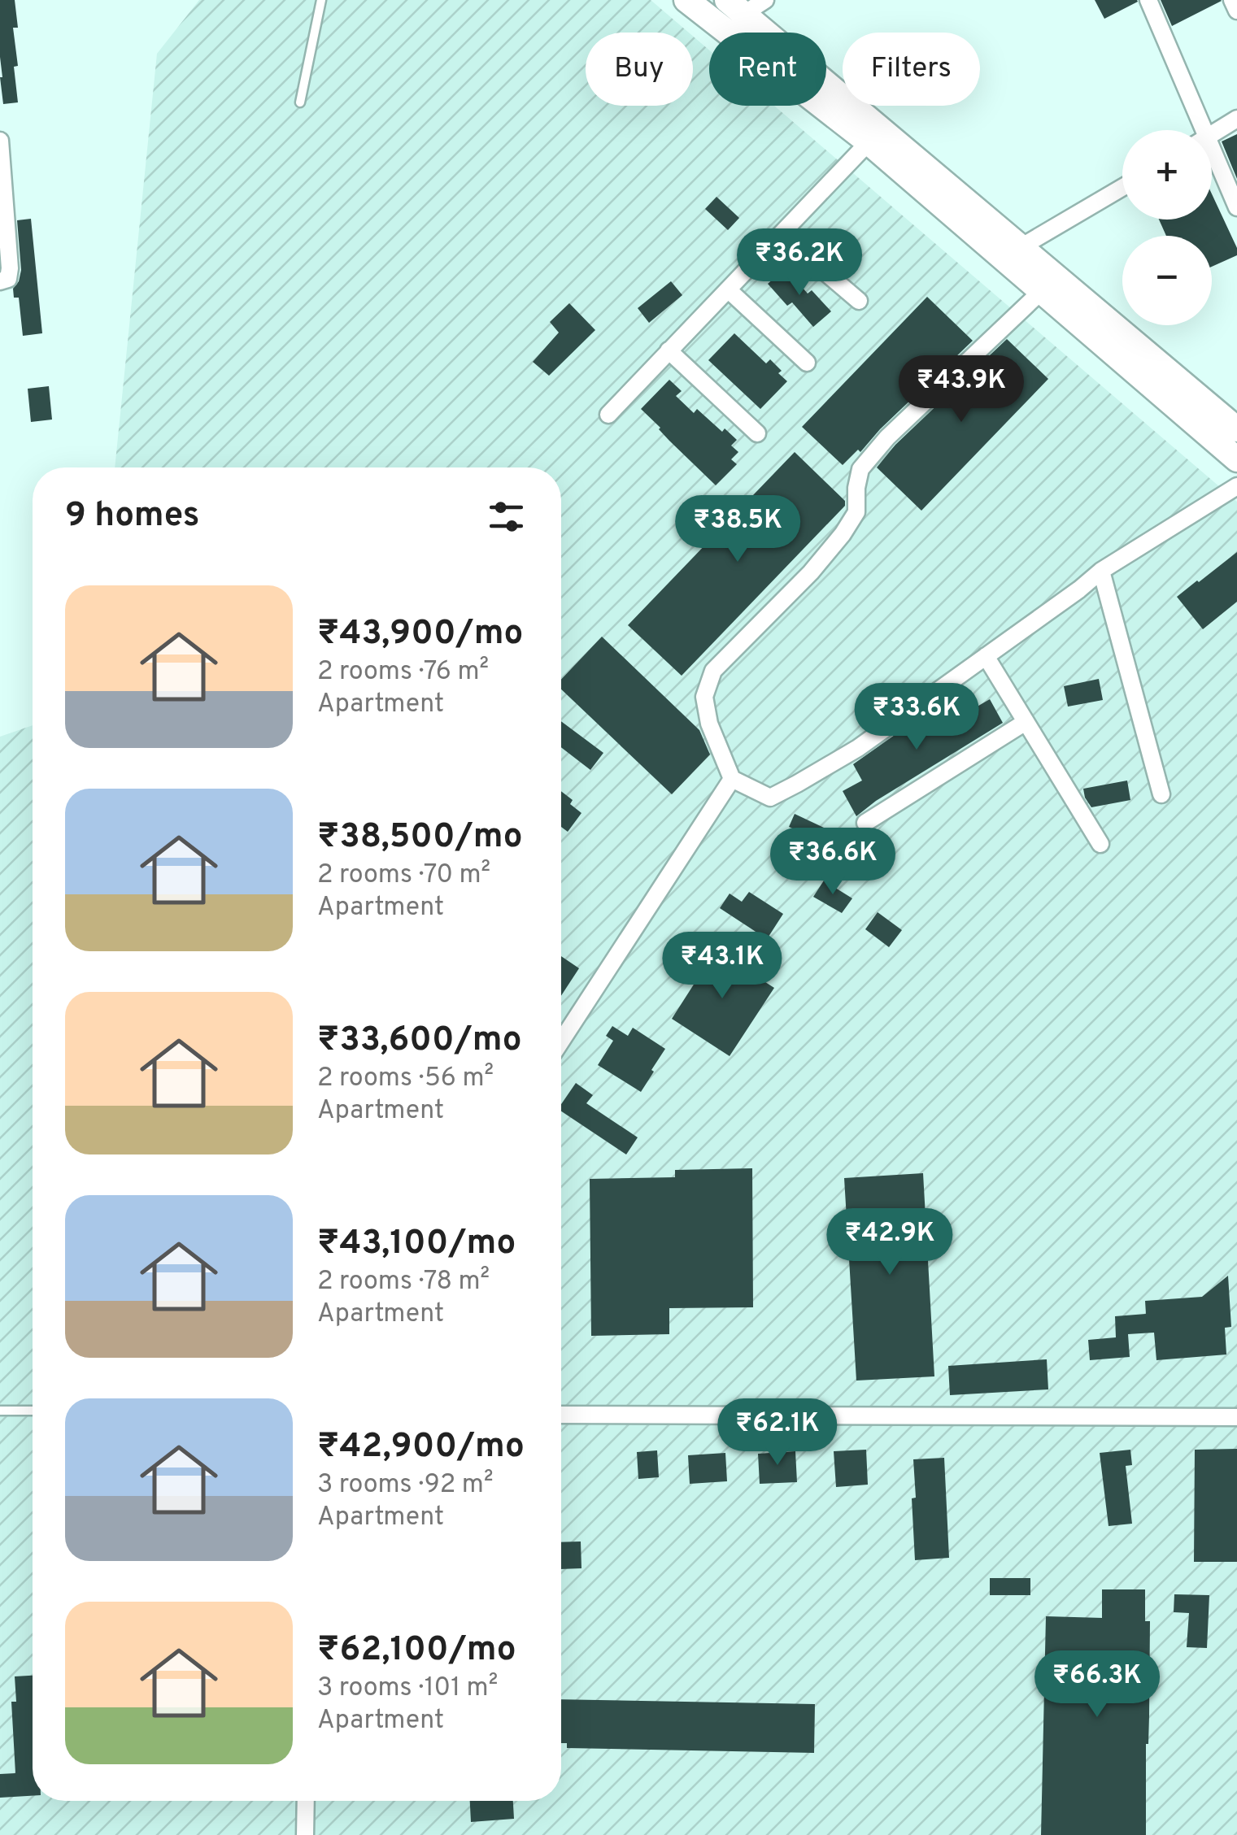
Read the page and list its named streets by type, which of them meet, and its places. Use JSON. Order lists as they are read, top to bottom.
{
  "page": {
    "chip": ["Buy", "Rent", "Filters"],
    "map_buttons": ["+", "−"],
    "price": [
      "₹36.2K",
      "₹43.9K",
      "₹38.5K",
      "₹33.6K",
      "₹36.6K",
      "₹43.1K",
      "₹42.9K",
      "₹62.1K",
      "₹66.3K"
    ],
    "heading": "9 homes",
    "list": [
      {
        "name": "₹43,900/mo",
        "note": "2 rooms · 76 m² · Apartment"
      },
      {
        "name": "₹38,500/mo",
        "note": "2 rooms · 70 m² · Apartment"
      },
      {
        "name": "₹33,600/mo",
        "note": "2 rooms · 56 m² · Apartment"
      },
      {
        "name": "₹43,100/mo",
        "note": "2 rooms · 78 m² · Apartment"
      },
      {
        "name": "₹42,900/mo",
        "note": "3 rooms · 92 m² · Apartment"
      },
      {
        "name": "₹62,100/mo",
        "note": "3 rooms · 101 m² · Apartment"
      }
    ]
  }
}
